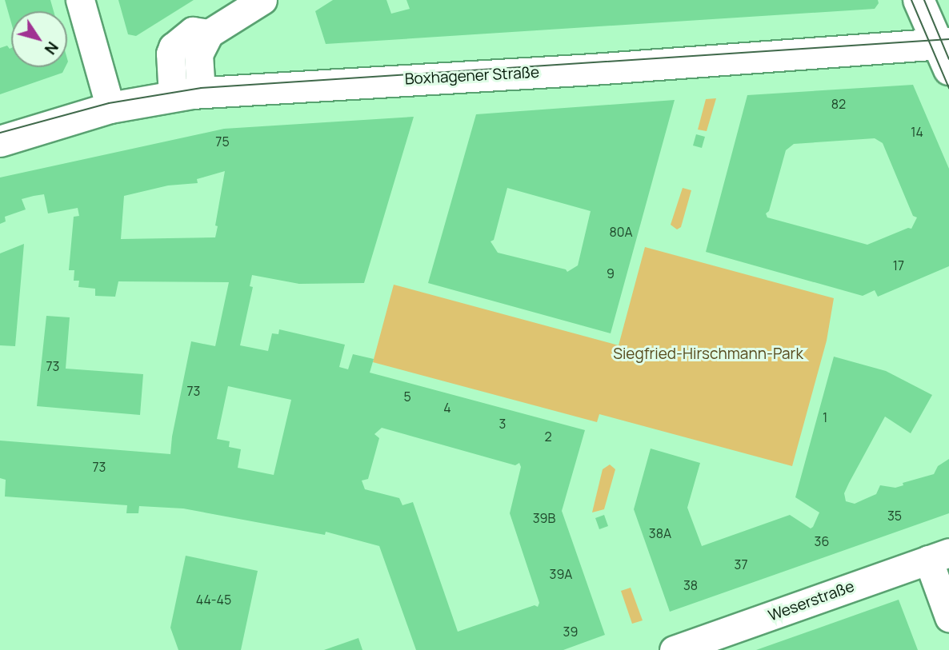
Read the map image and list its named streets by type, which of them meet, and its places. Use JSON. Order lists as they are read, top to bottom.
{
  "streets": {
    "street": ["Boxhagener Straße", "Weserstraße"]
  },
  "parks": ["Siegfried-Hirschmann-Park"],
  "house_numbers": [
    "82",
    "14",
    "75",
    "80A",
    "17",
    "9",
    "73",
    "73",
    "5",
    "4",
    "1",
    "3",
    "2",
    "73",
    "35",
    "39B",
    "38A",
    "36",
    "37",
    "39A",
    "38",
    "44-45",
    "39"
  ],
  "north": "bottom right"
}
